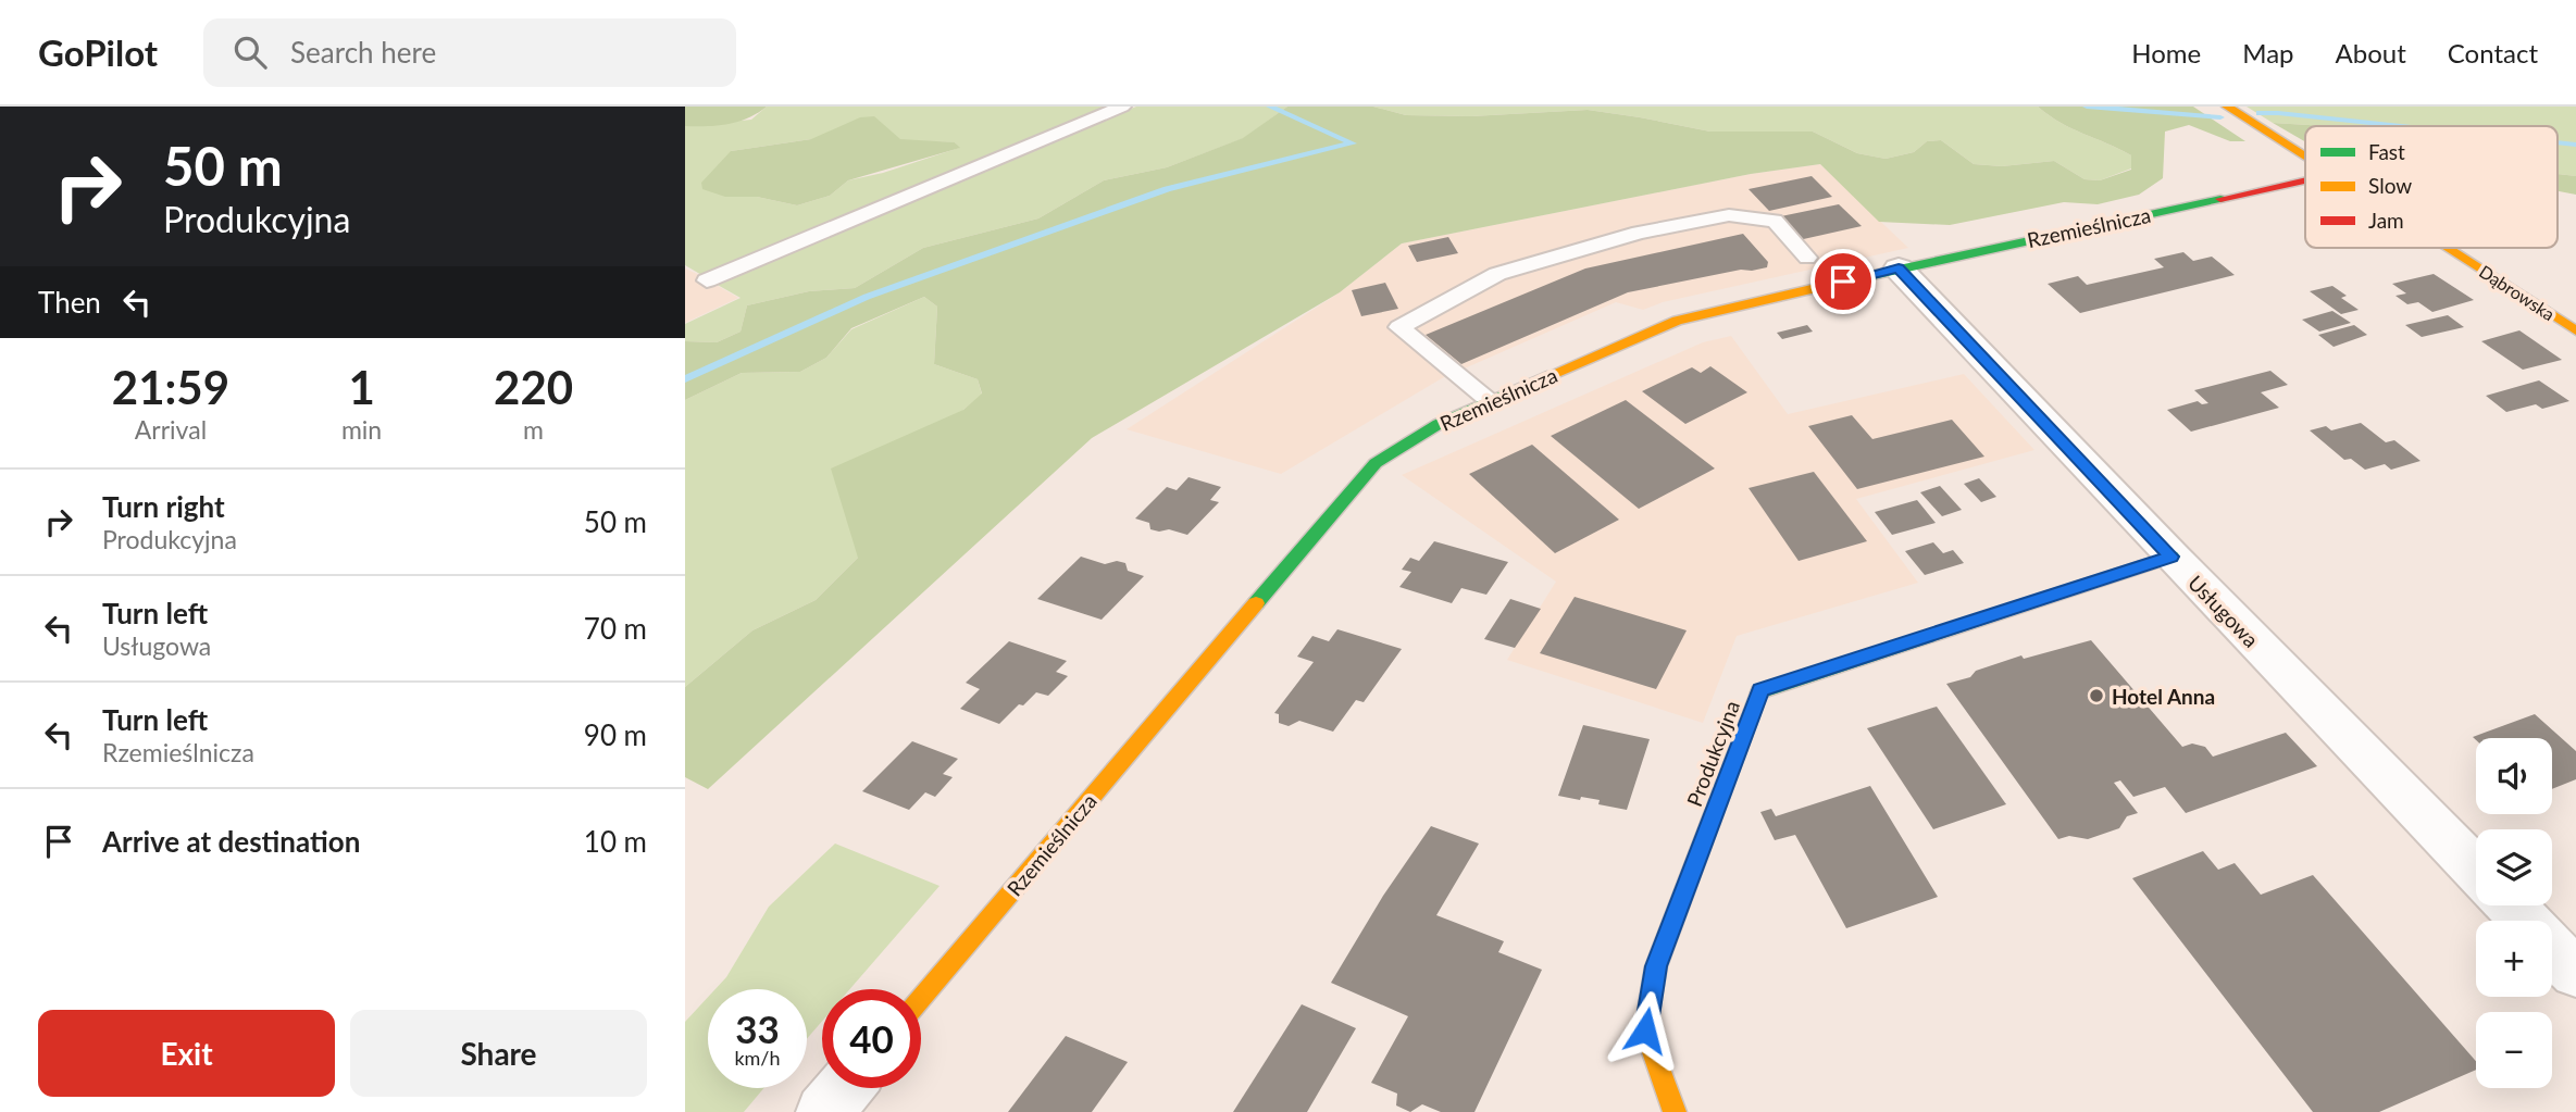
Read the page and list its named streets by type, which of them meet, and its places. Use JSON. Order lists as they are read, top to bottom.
{
  "streets": {
    "street": [
      "Rzemieślnicza",
      "Dąbrowska",
      "Usługowa",
      "Produkcyjna"
    ]
  },
  "crossings": [
    ["Rzemieślnicza", "Usługowa"],
    ["Usługowa", "Produkcyjna"]
  ],
  "places": ["Hotel Anna"],
  "legend": ["Fast", "Slow", "Jam"],
  "page": {
    "header": "GoPilot",
    "search": "Search here",
    "nav": [
      "Home",
      "Map",
      "About",
      "Contact"
    ],
    "turn": ["50 m", "Produkcyjna"],
    "then": "Then",
    "eta": [
      "21:59",
      "Arrival",
      "1",
      "min",
      "220",
      "m"
    ],
    "list": [
      {
        "name": "Turn right",
        "note": "Produkcyjna",
        "value": "50 m"
      },
      {
        "name": "Turn left",
        "note": "Usługowa",
        "value": "70 m"
      },
      {
        "name": "Turn left",
        "note": "Rzemieślnicza",
        "value": "90 m"
      },
      {
        "name": "Arrive at destination",
        "value": "10 m"
      }
    ],
    "map_buttons": ["+", "−"],
    "speed": "33 km/h",
    "limit": "40",
    "buttons": ["Exit", "Share"]
  }
}
